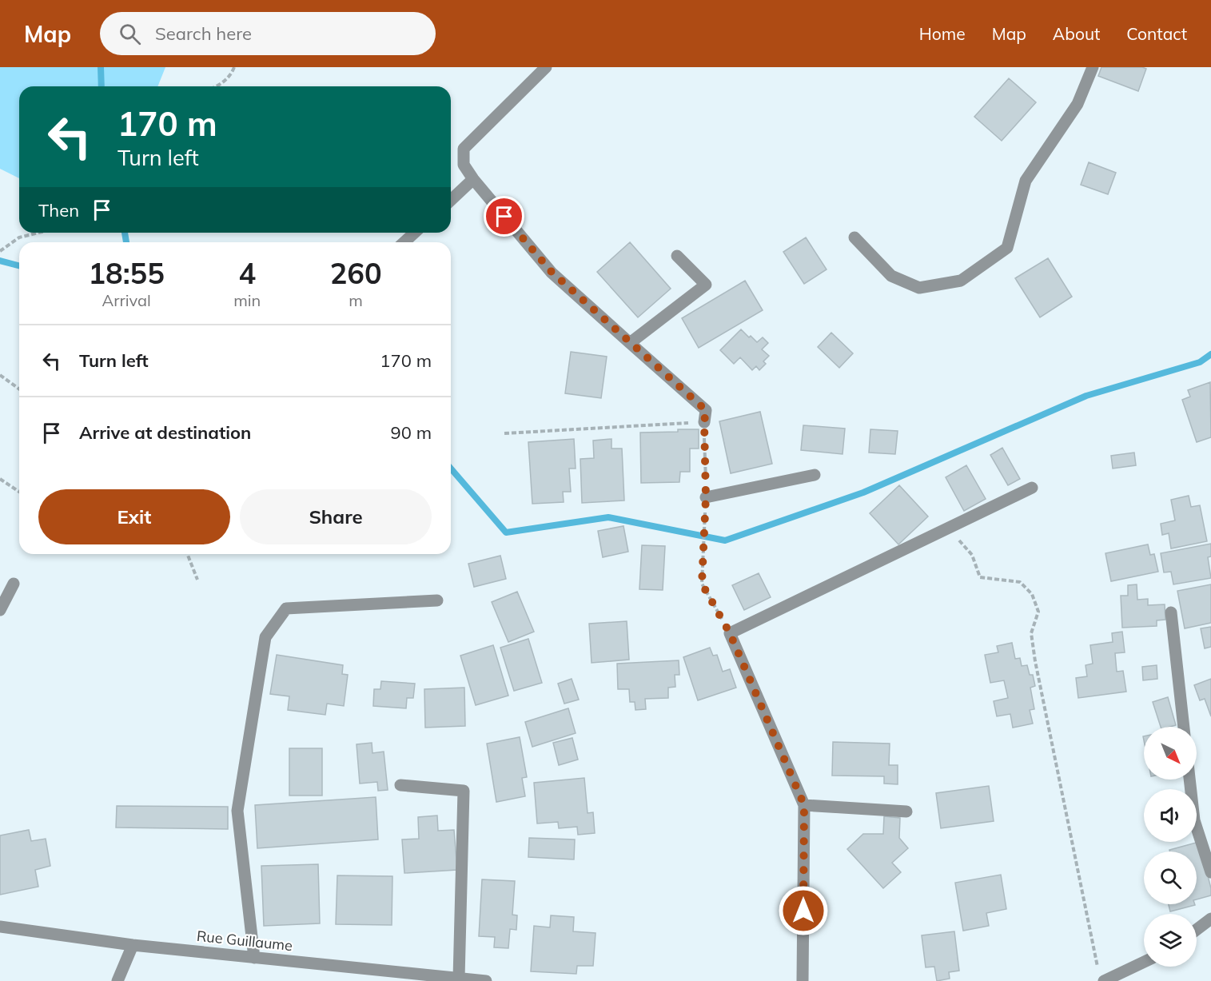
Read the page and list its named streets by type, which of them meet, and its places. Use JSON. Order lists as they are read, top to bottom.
{
  "streets": {
    "street": ["Rue Guillaume"]
  },
  "north": "bottom right",
  "page": {
    "header": "Map",
    "search": "Search here",
    "nav": [
      "Home",
      "Map",
      "About",
      "Contact"
    ],
    "turn": ["170 m", "Turn left"],
    "then": "Then",
    "eta": [
      "18:55",
      "Arrival",
      "4",
      "min",
      "260",
      "m"
    ],
    "list": [
      {
        "name": "Turn left",
        "value": "170 m"
      },
      {
        "name": "Arrive at destination",
        "value": "90 m"
      }
    ],
    "buttons": ["Exit", "Share"]
  }
}
